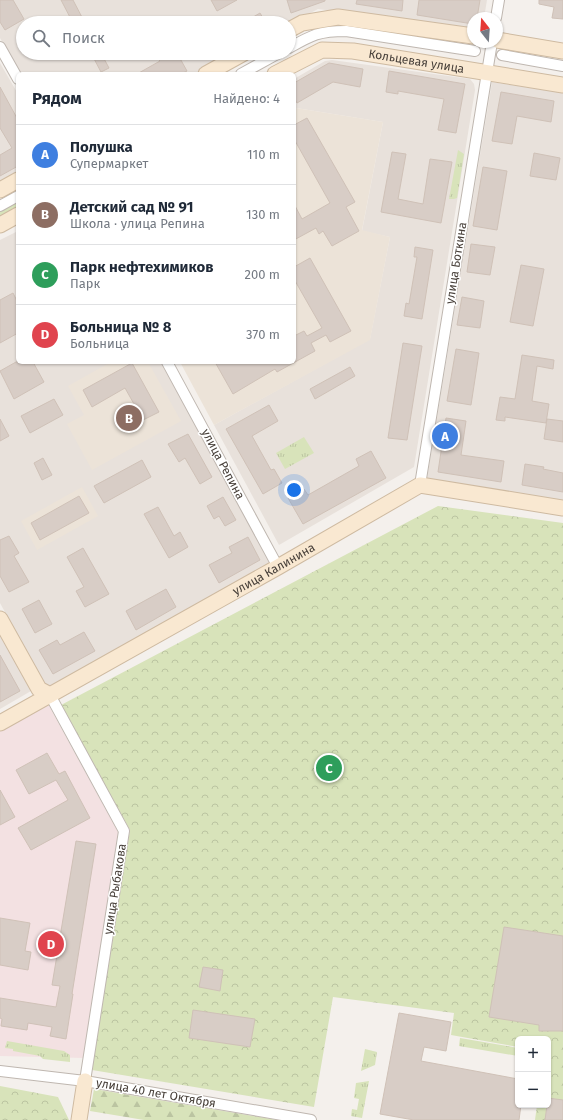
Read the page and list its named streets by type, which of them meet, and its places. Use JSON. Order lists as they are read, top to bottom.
{
  "streets": {
    "street": [
      "Кольцевая улица",
      "улица Боткина",
      "улица Репина",
      "улица Калинина",
      "улица Рыбакова",
      "улица 40 лет Октября"
    ]
  },
  "crossings": [
    ["Кольцевая улица", "улица Боткина"],
    ["улица Боткина", "улица Калинина"],
    ["улица Репина", "улица Калинина"],
    ["улица Калинина", "улица Рыбакова"],
    ["улица Рыбакова", "улица 40 лет Октября"]
  ],
  "north": "top",
  "page": {
    "search": "Поиск",
    "heading": ["Рядом", "Найдено: 4"],
    "list": [
      {
        "mark": "A",
        "name": "Полушка",
        "note": "Супермаркет",
        "value": "110 m"
      },
      {
        "mark": "B",
        "name": "Детский сад № 91",
        "note": "Школа · улица Репина",
        "value": "130 m"
      },
      {
        "mark": "C",
        "name": "Парк нефтехимиков",
        "note": "Парк",
        "value": "200 m"
      },
      {
        "mark": "D",
        "name": "Больница № 8",
        "note": "Больница",
        "value": "370 m"
      }
    ],
    "pins": [
      "B",
      "A",
      "C",
      "D"
    ],
    "map_buttons": ["+", "−"]
  }
}
